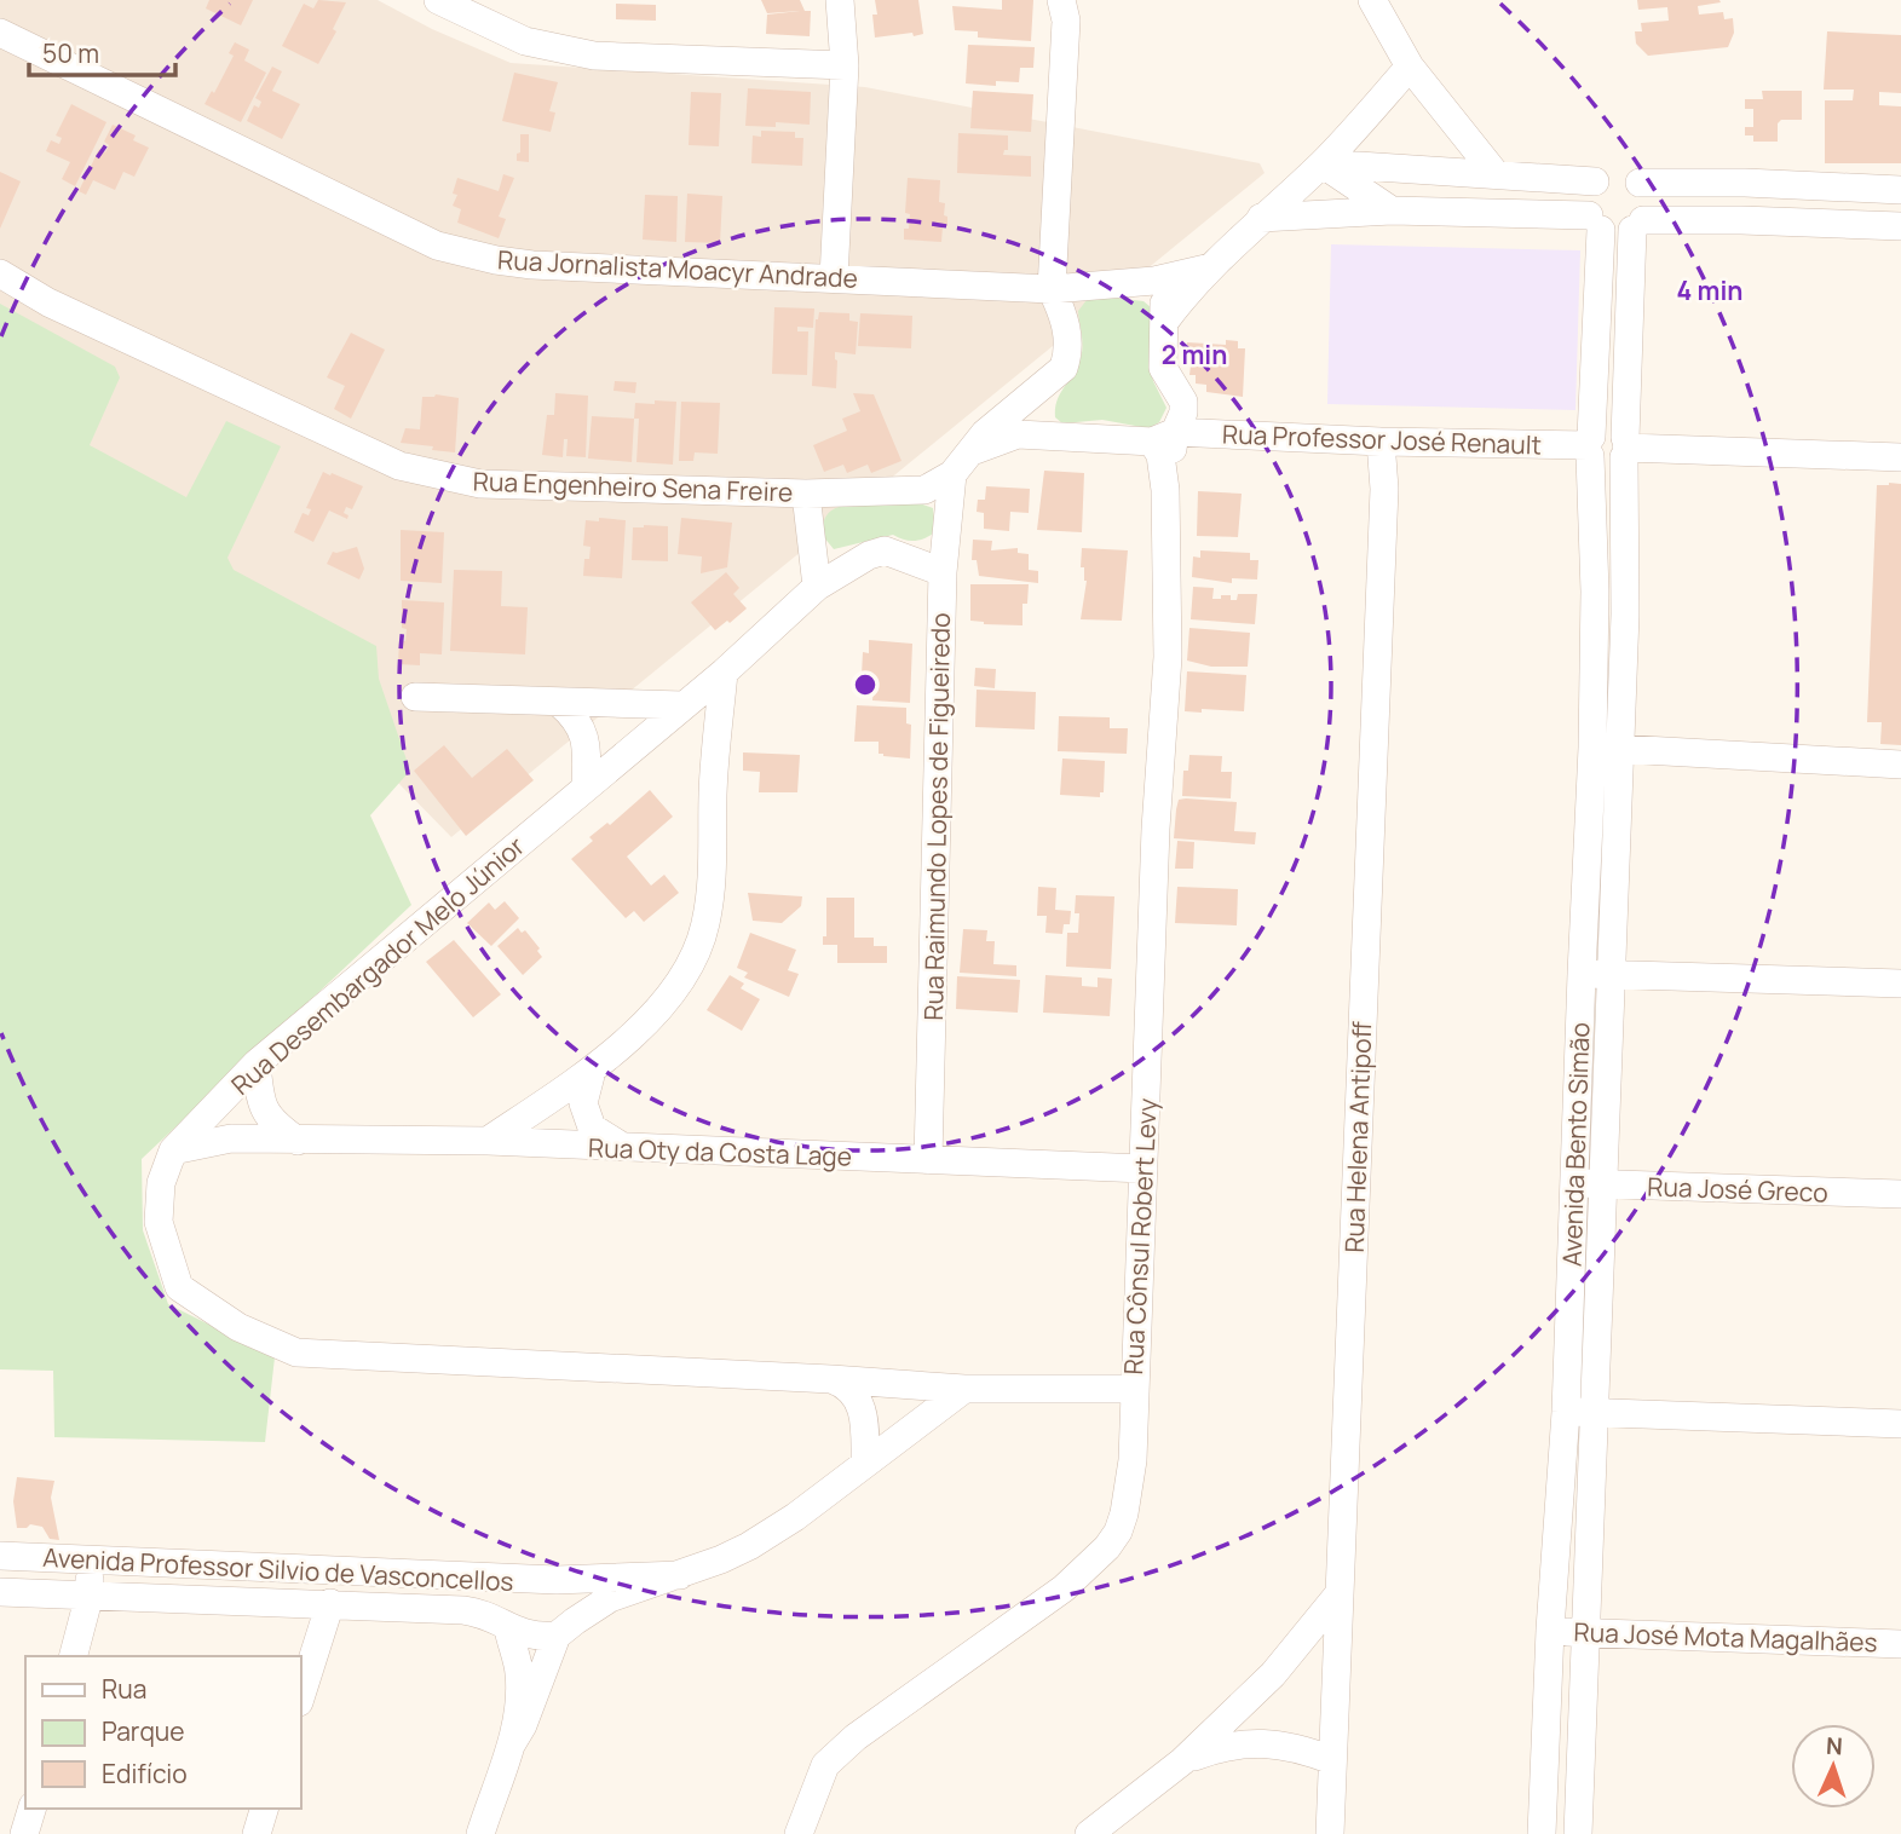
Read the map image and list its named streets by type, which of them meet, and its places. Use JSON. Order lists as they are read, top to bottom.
{
  "streets": {
    "street": [
      "Rua Jornalista Moacyr Andrade",
      "Rua Professor José Renault",
      "Rua Engenheiro Sena Freire",
      "Rua Raimundo Lopes de Figueiredo",
      "Rua Desembargador Melo Júnior",
      "Rua Helena Antipoff",
      "Avenida Bento Simão",
      "Rua Oty da Costa Lage",
      "Rua José Greco",
      "Rua Cônsul Robert Levy",
      "Avenida Professor Silvio de Vasconcellos",
      "Rua José Mota Magalhães"
    ]
  },
  "crossings": [
    ["Rua Professor José Renault", "Rua Helena Antipoff"],
    ["Rua Professor José Renault", "Avenida Bento Simão"],
    ["Rua Professor José Renault", "Rua Cônsul Robert Levy"],
    ["Rua Engenheiro Sena Freire", "Rua Raimundo Lopes de Figueiredo"],
    ["Rua Raimundo Lopes de Figueiredo", "Rua Desembargador Melo Júnior"],
    ["Rua Raimundo Lopes de Figueiredo", "Rua Oty da Costa Lage"],
    ["Rua Desembargador Melo Júnior", "Rua Oty da Costa Lage"],
    ["Rua Desembargador Melo Júnior", "Rua Cônsul Robert Levy"],
    ["Avenida Bento Simão", "Rua José Greco"],
    ["Avenida Bento Simão", "Rua José Mota Magalhães"],
    ["Rua Oty da Costa Lage", "Rua Cônsul Robert Levy"]
  ],
  "legend": ["Rua", "Parque", "Edifício"],
  "scale_bar": "50 m",
  "north": "top",
  "rings": ["4 min", "2 min"]
}
